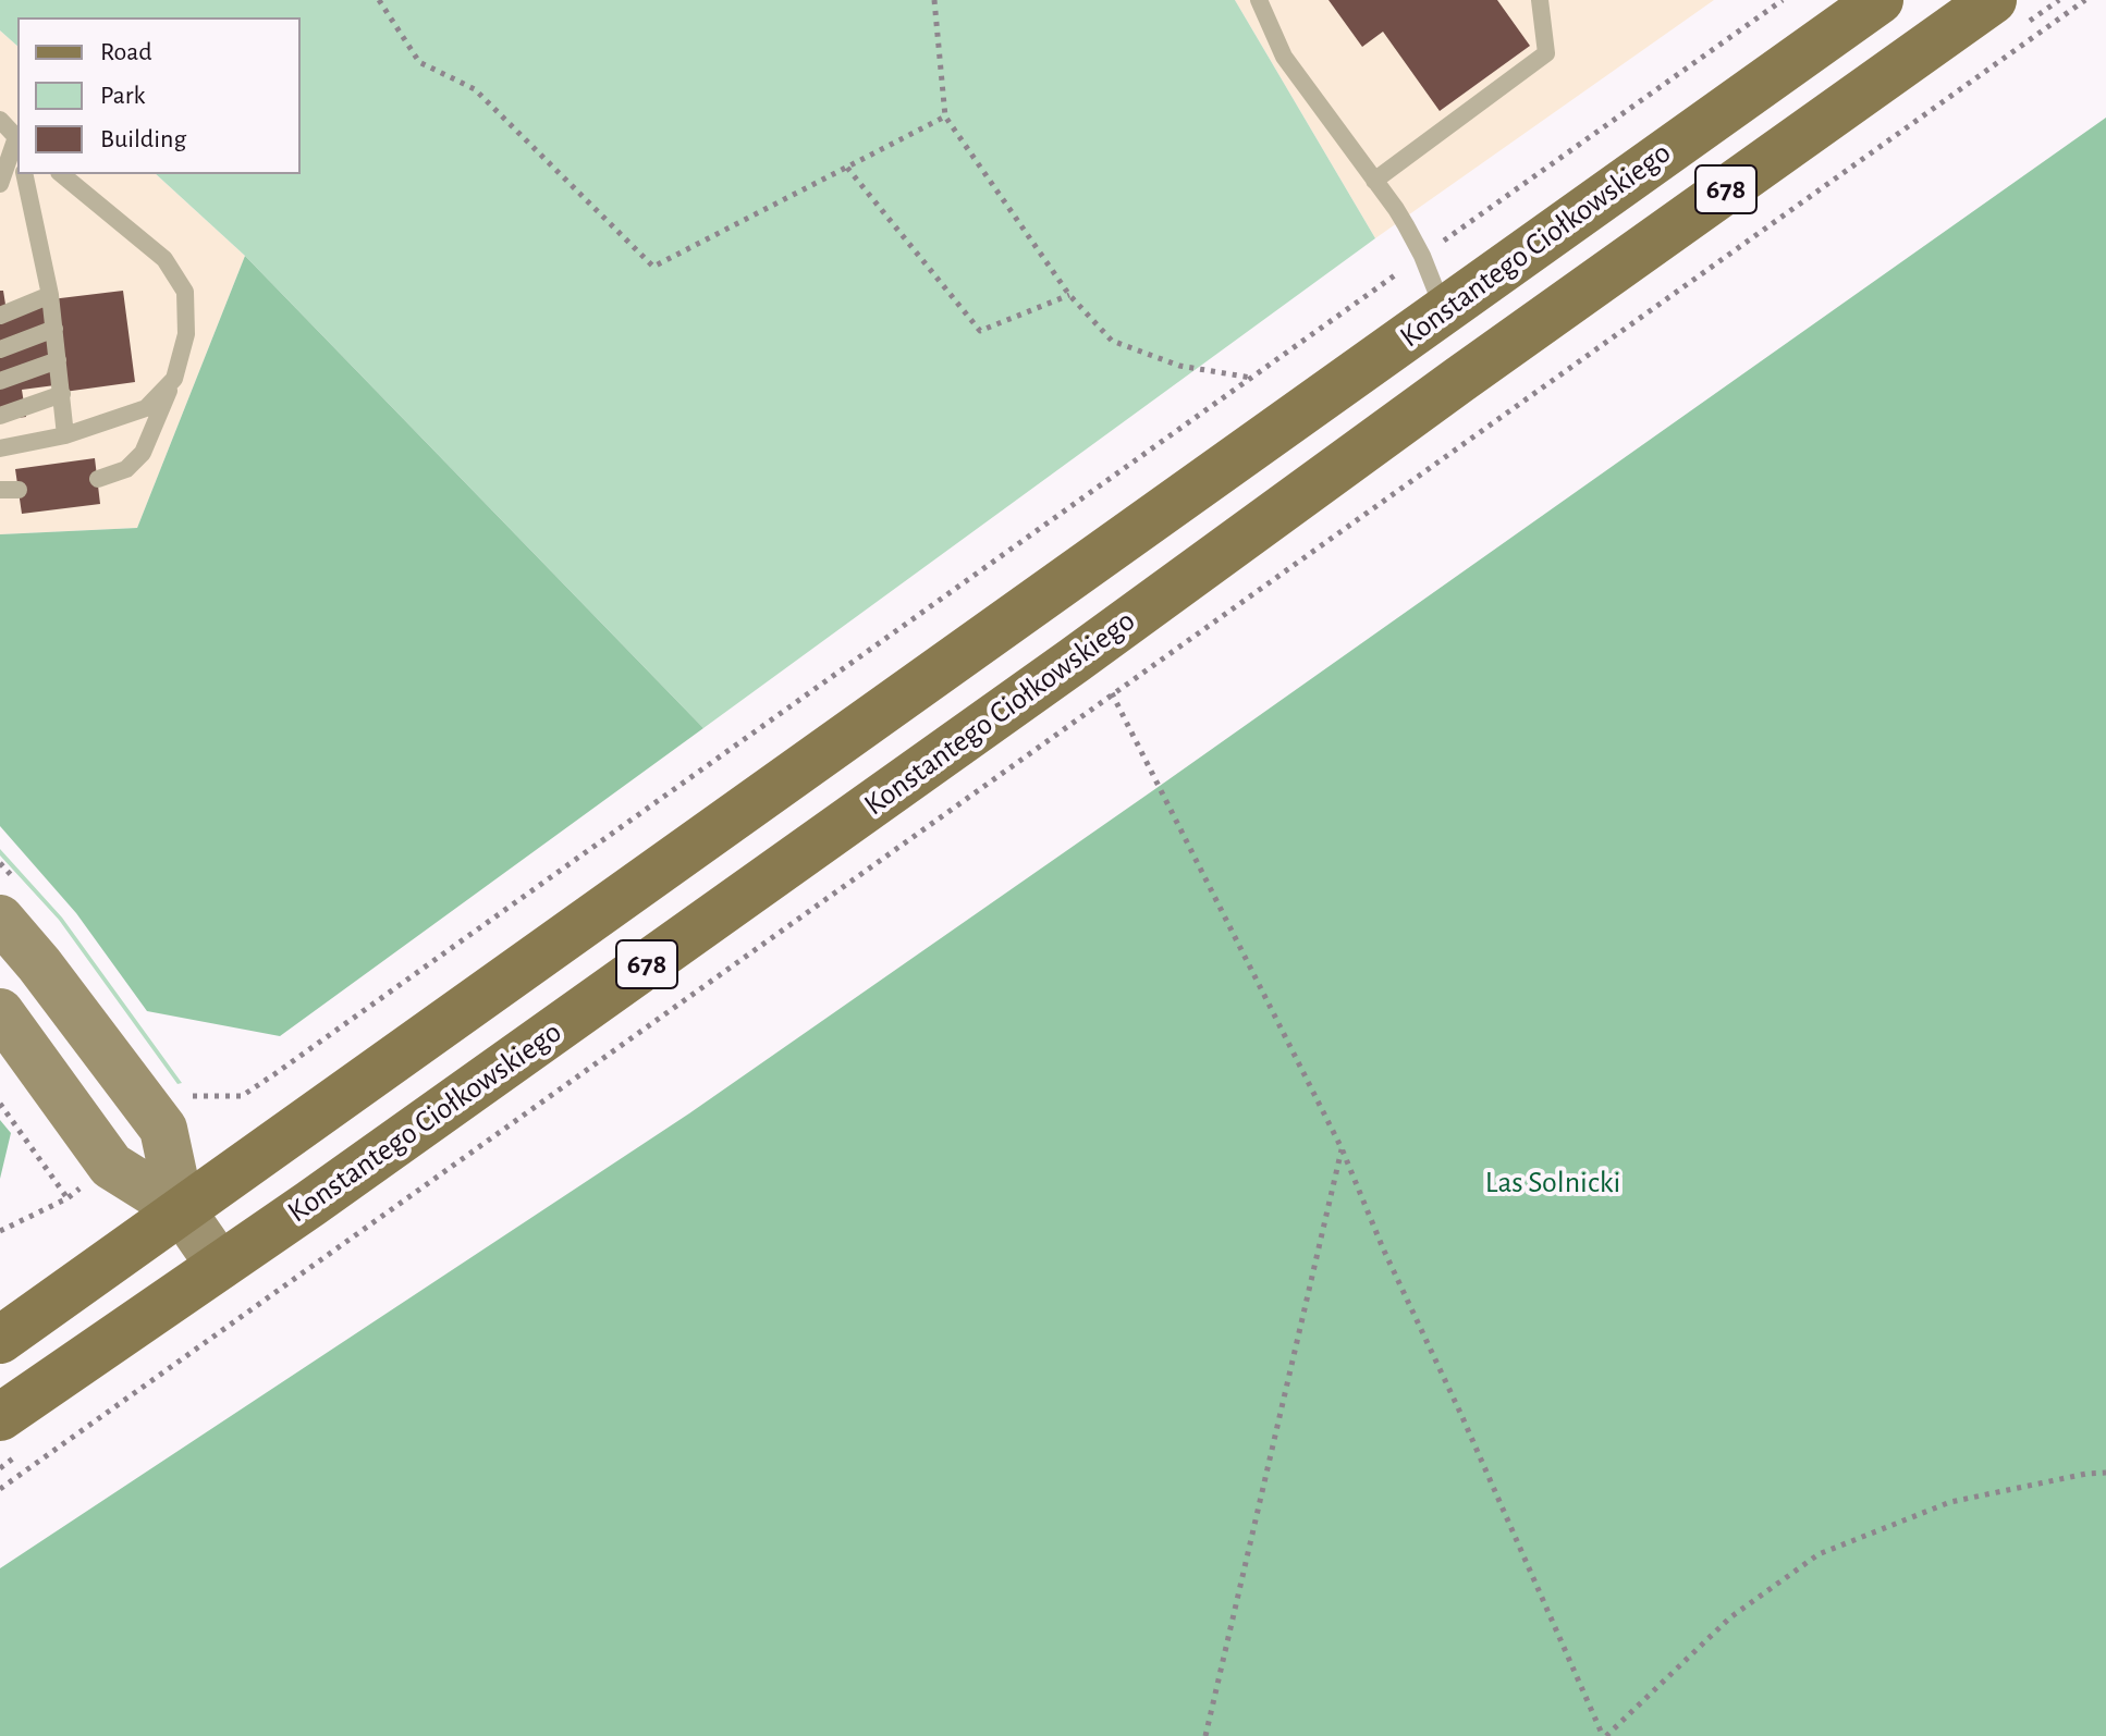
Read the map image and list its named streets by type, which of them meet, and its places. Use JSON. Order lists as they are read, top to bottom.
{
  "streets": {
    "main road": ["678", "Konstantego Ciołkowskiego"]
  },
  "parks": ["Las Solnicki"],
  "legend": ["Road", "Park", "Building"]
}
